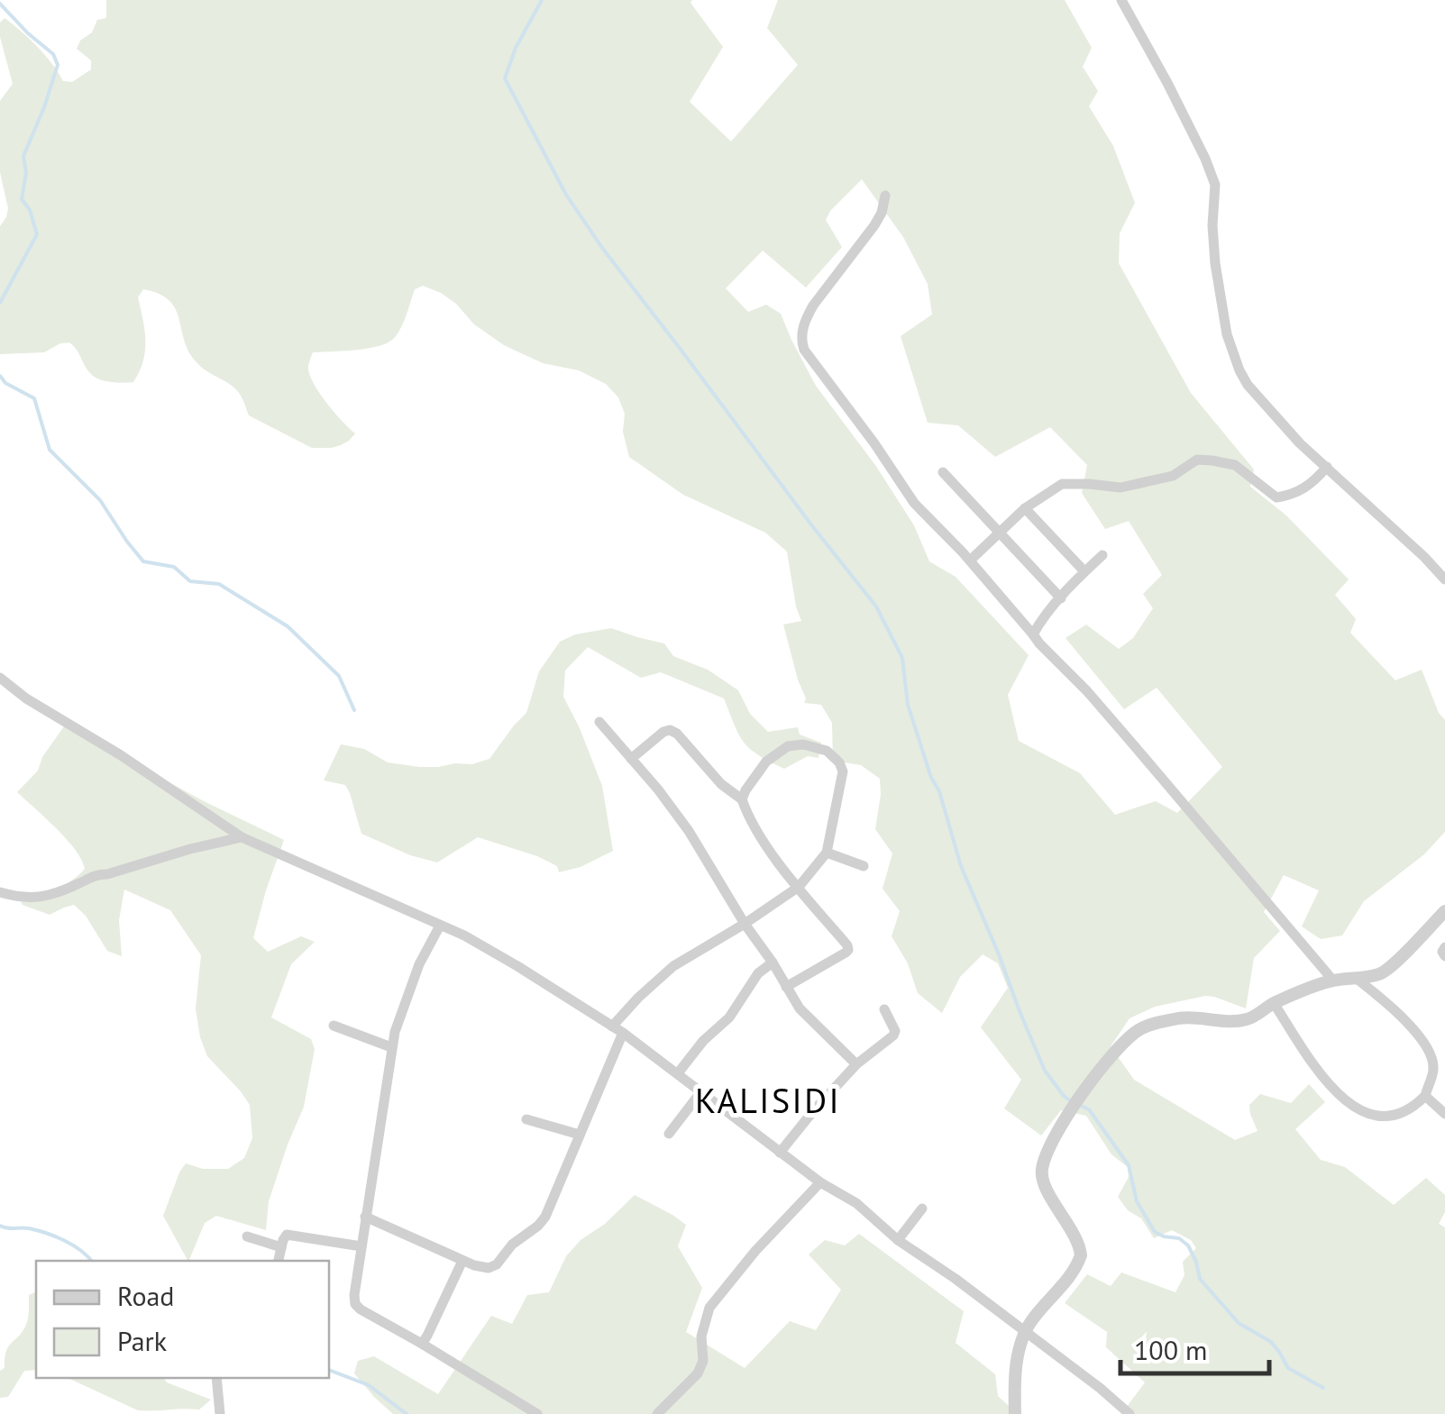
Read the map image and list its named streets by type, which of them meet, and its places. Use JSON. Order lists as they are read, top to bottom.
{
  "districts": ["KALISIDI"],
  "legend": ["Road", "Park"],
  "scale_bar": "100 m"
}
